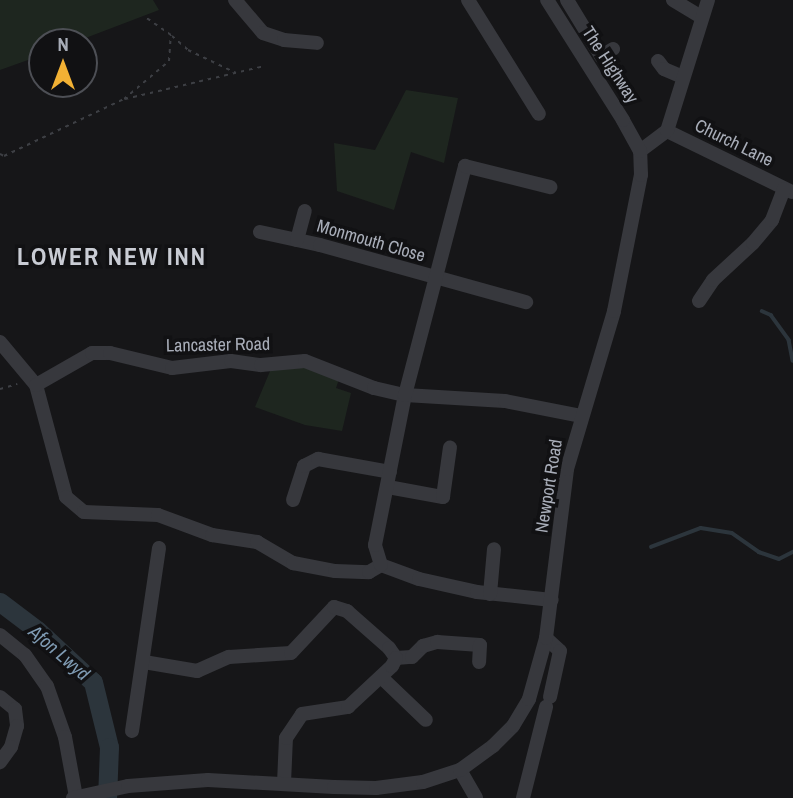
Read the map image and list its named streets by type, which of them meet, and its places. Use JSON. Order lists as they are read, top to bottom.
{
  "streets": {
    "street": [
      "The Highway",
      "Church Lane",
      "Monmouth Close",
      "Lancaster Road",
      "Newport Road"
    ]
  },
  "crossings": [
    ["The Highway", "Newport Road"],
    ["Lancaster Road", "Newport Road"]
  ],
  "districts": ["LOWER NEW INN"],
  "water": ["Afon Lwyd"],
  "north": "top"
}
